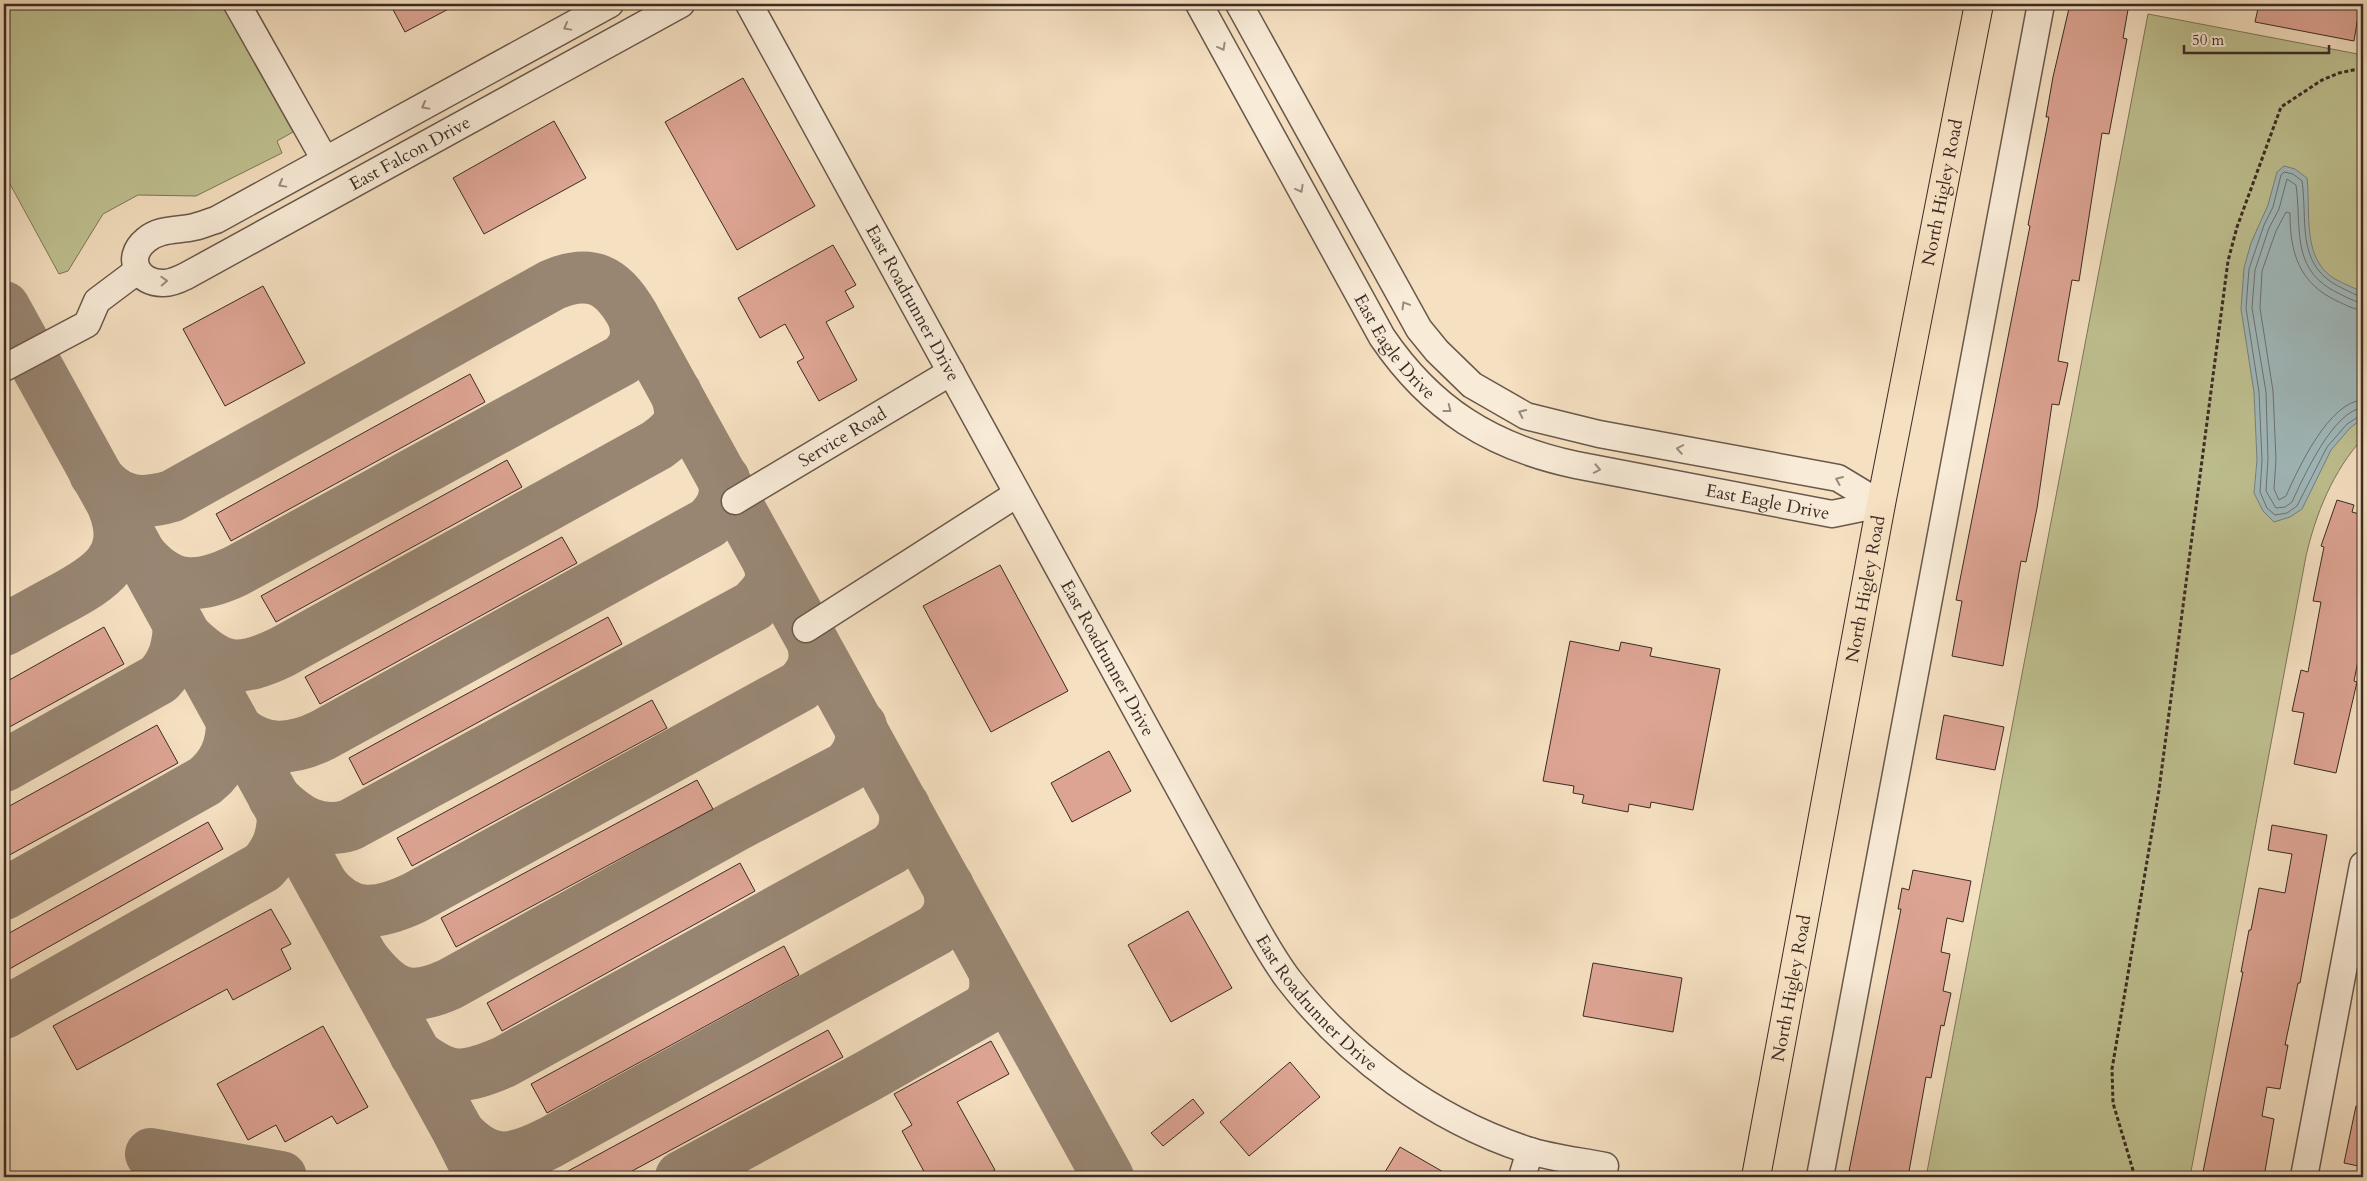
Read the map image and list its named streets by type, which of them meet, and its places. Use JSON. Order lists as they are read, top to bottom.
{
  "streets": {
    "main road": ["North Higley Road"],
    "street": [
      "East Falcon Drive",
      "East Roadrunner Drive",
      "East Eagle Drive",
      "Service Road"
    ]
  },
  "crossings": [
    ["North Higley Road", "East Eagle Drive"],
    ["East Roadrunner Drive", "Service Road"]
  ],
  "scale_bar": "50 m"
}
